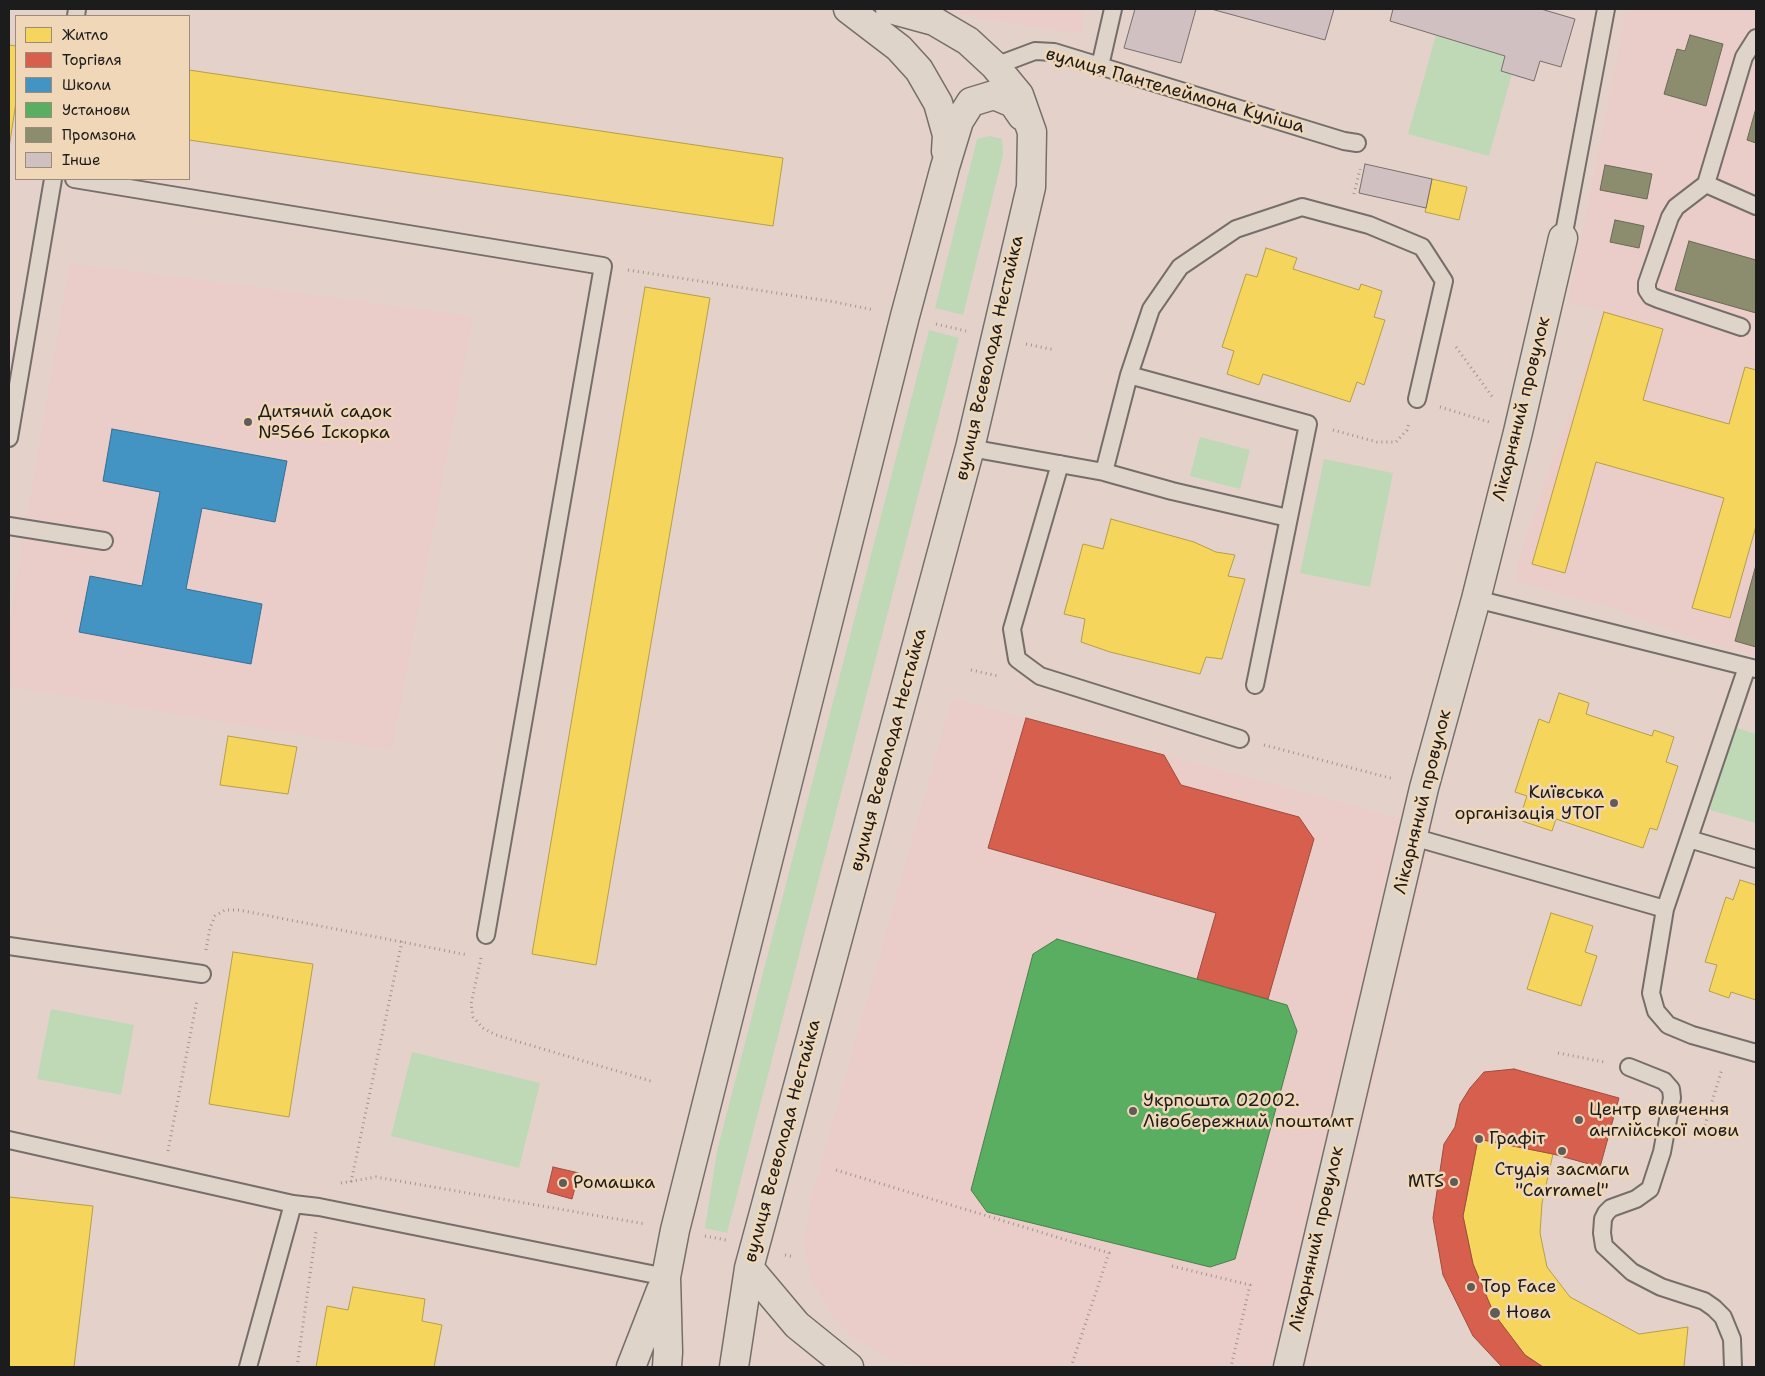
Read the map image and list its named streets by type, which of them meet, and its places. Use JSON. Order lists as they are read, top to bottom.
{
  "streets": {
    "street": ["вулиця Всеволода Нестайка", "Лікарняний провулок"],
    "lane": ["вулиця Пантелеймона Куліша"]
  },
  "places": [
    "Дитячий садок №566 Іскорка",
    "Київська організація УТОГ",
    "Укрпошта 02002. Лівобережний поштамт",
    "Центр вивчення англійської мови",
    "Графіт",
    "Студія засмаги \"Carramel\"",
    "MTS",
    "Ромашка",
    "Top Face",
    "Нова"
  ],
  "legend": [
    "Житло",
    "Торгівля",
    "Школи",
    "Установи",
    "Промзона",
    "Інше"
  ]
}
